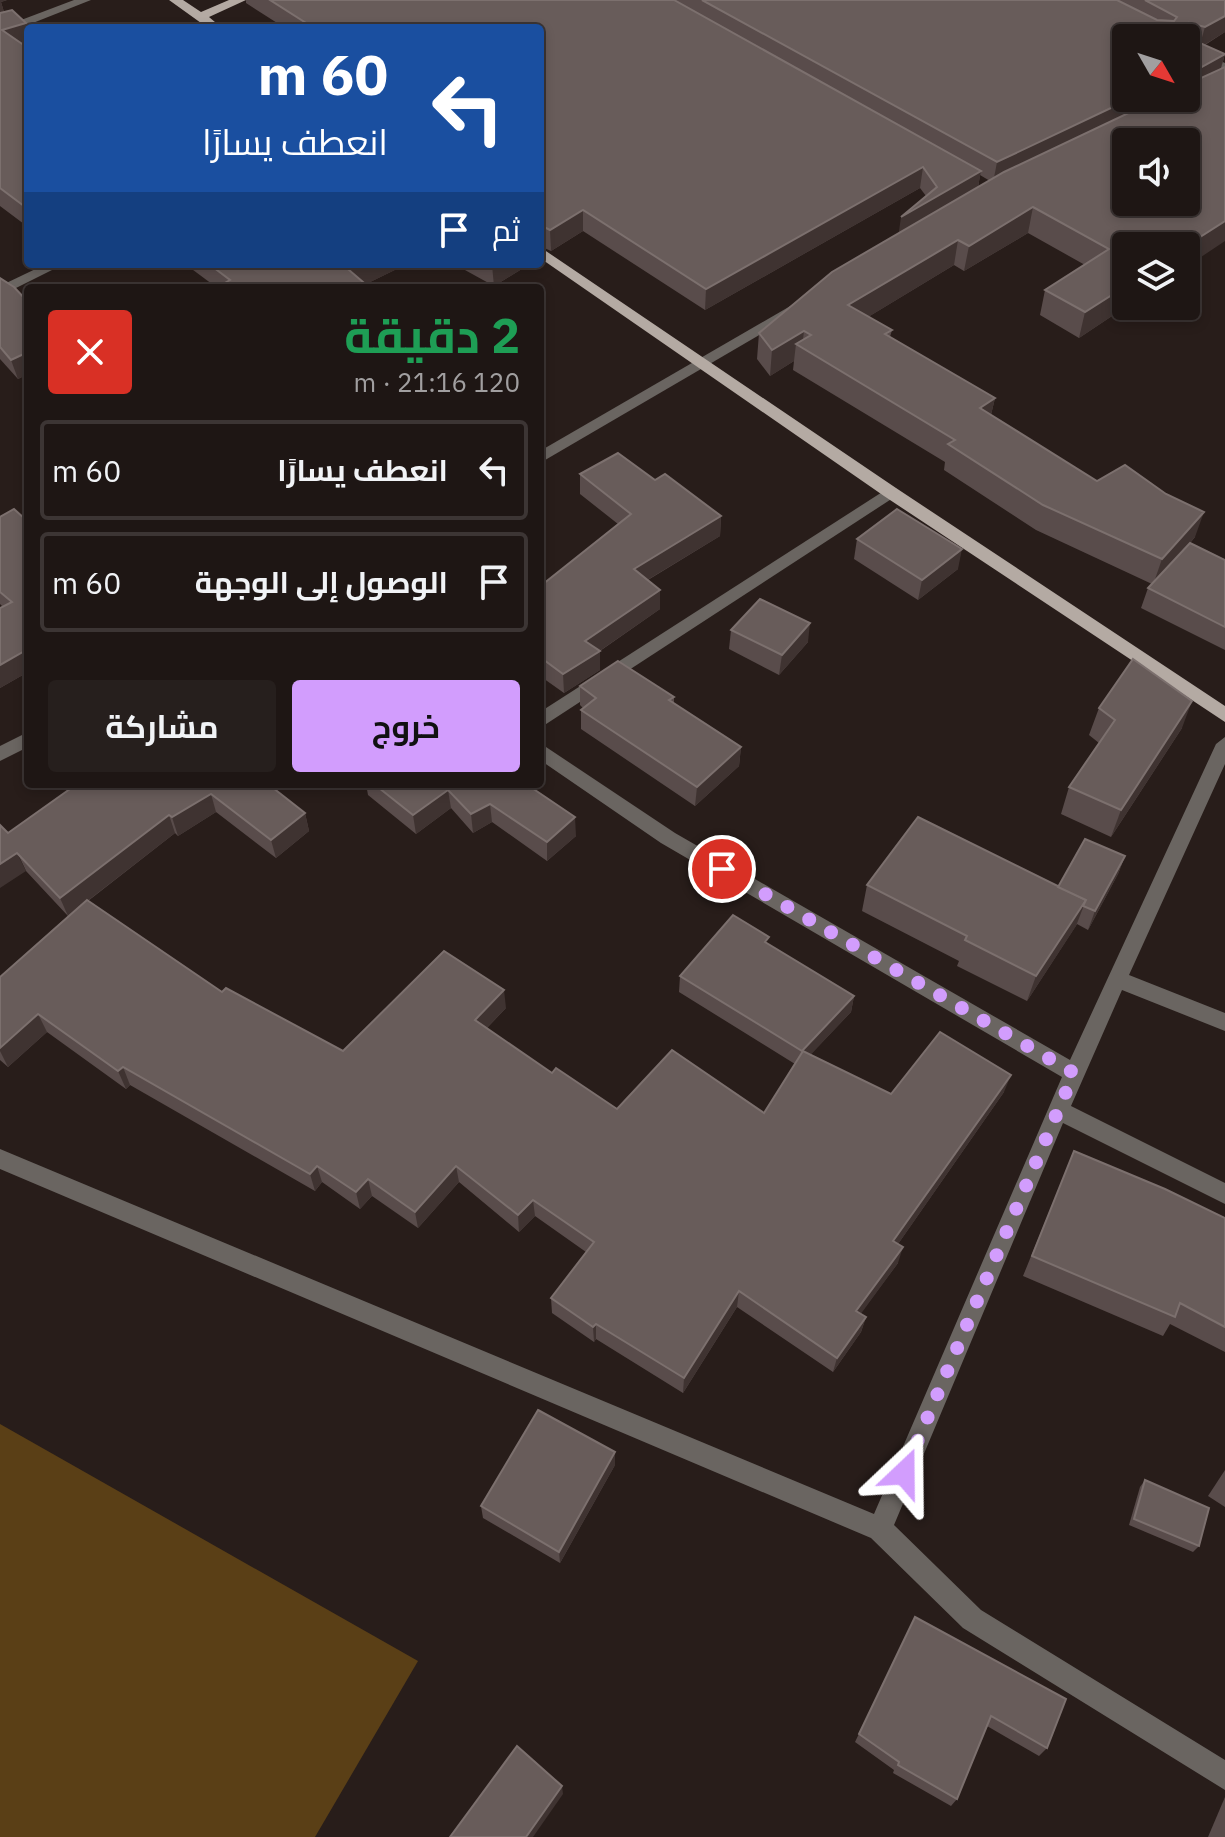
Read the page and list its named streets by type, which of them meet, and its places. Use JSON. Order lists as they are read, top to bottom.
{
  "north": "bottom right",
  "page": {
    "turn": ["60 m", "انعطف يسارًا"],
    "then": "ثم",
    "heading": ["2 دقيقة", "120 m · 21:16"],
    "list": [
      {
        "name": "انعطف يسارًا",
        "value": "60 m"
      },
      {
        "name": "الوصول إلى الوجهة",
        "value": "60 m"
      }
    ],
    "buttons": ["خروج", "مشاركة"]
  }
}
